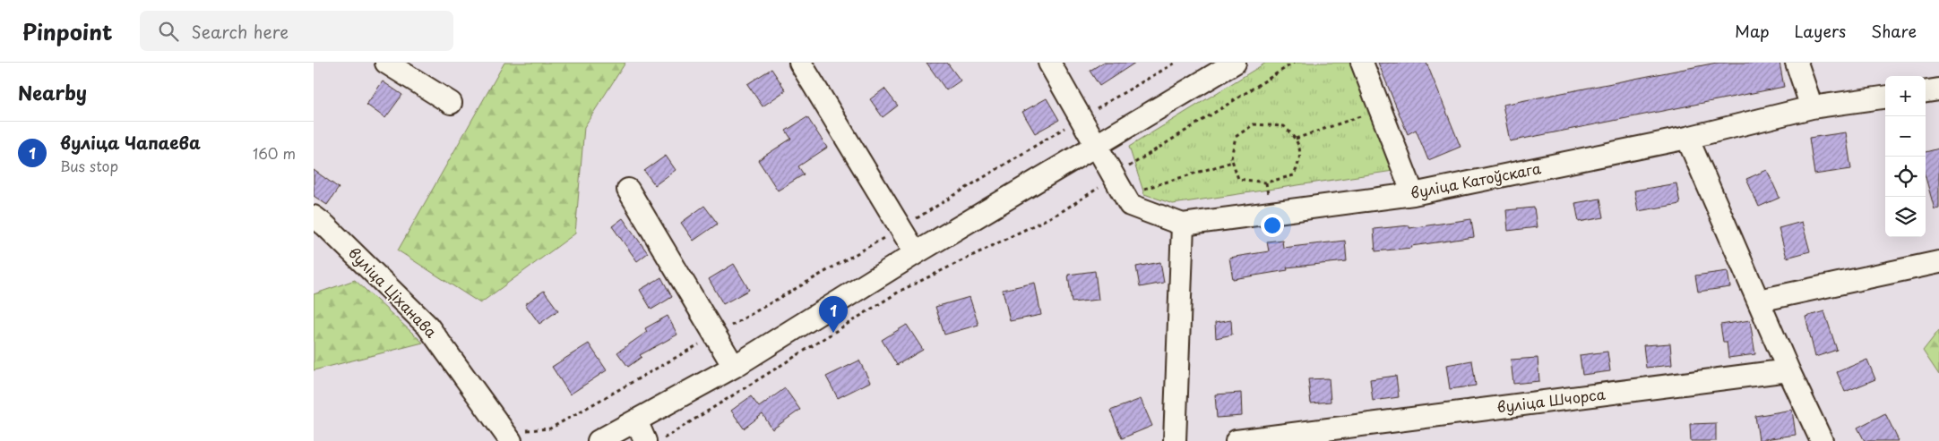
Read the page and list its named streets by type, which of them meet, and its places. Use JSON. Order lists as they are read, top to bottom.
{
  "streets": {
    "street": ["вуліца Катоўскага", "вуліца Ціханава", "вуліца Шчорса"]
  },
  "page": {
    "header": "Pinpoint",
    "search": "Search here",
    "nav": ["Map", "Layers", "Share"],
    "heading": "Nearby",
    "map_buttons": ["+", "−"],
    "list": [
      {
        "mark": "1",
        "name": "вуліца Чапаева",
        "note": "Bus stop",
        "value": "160 m"
      }
    ],
    "pins": "1"
  }
}
